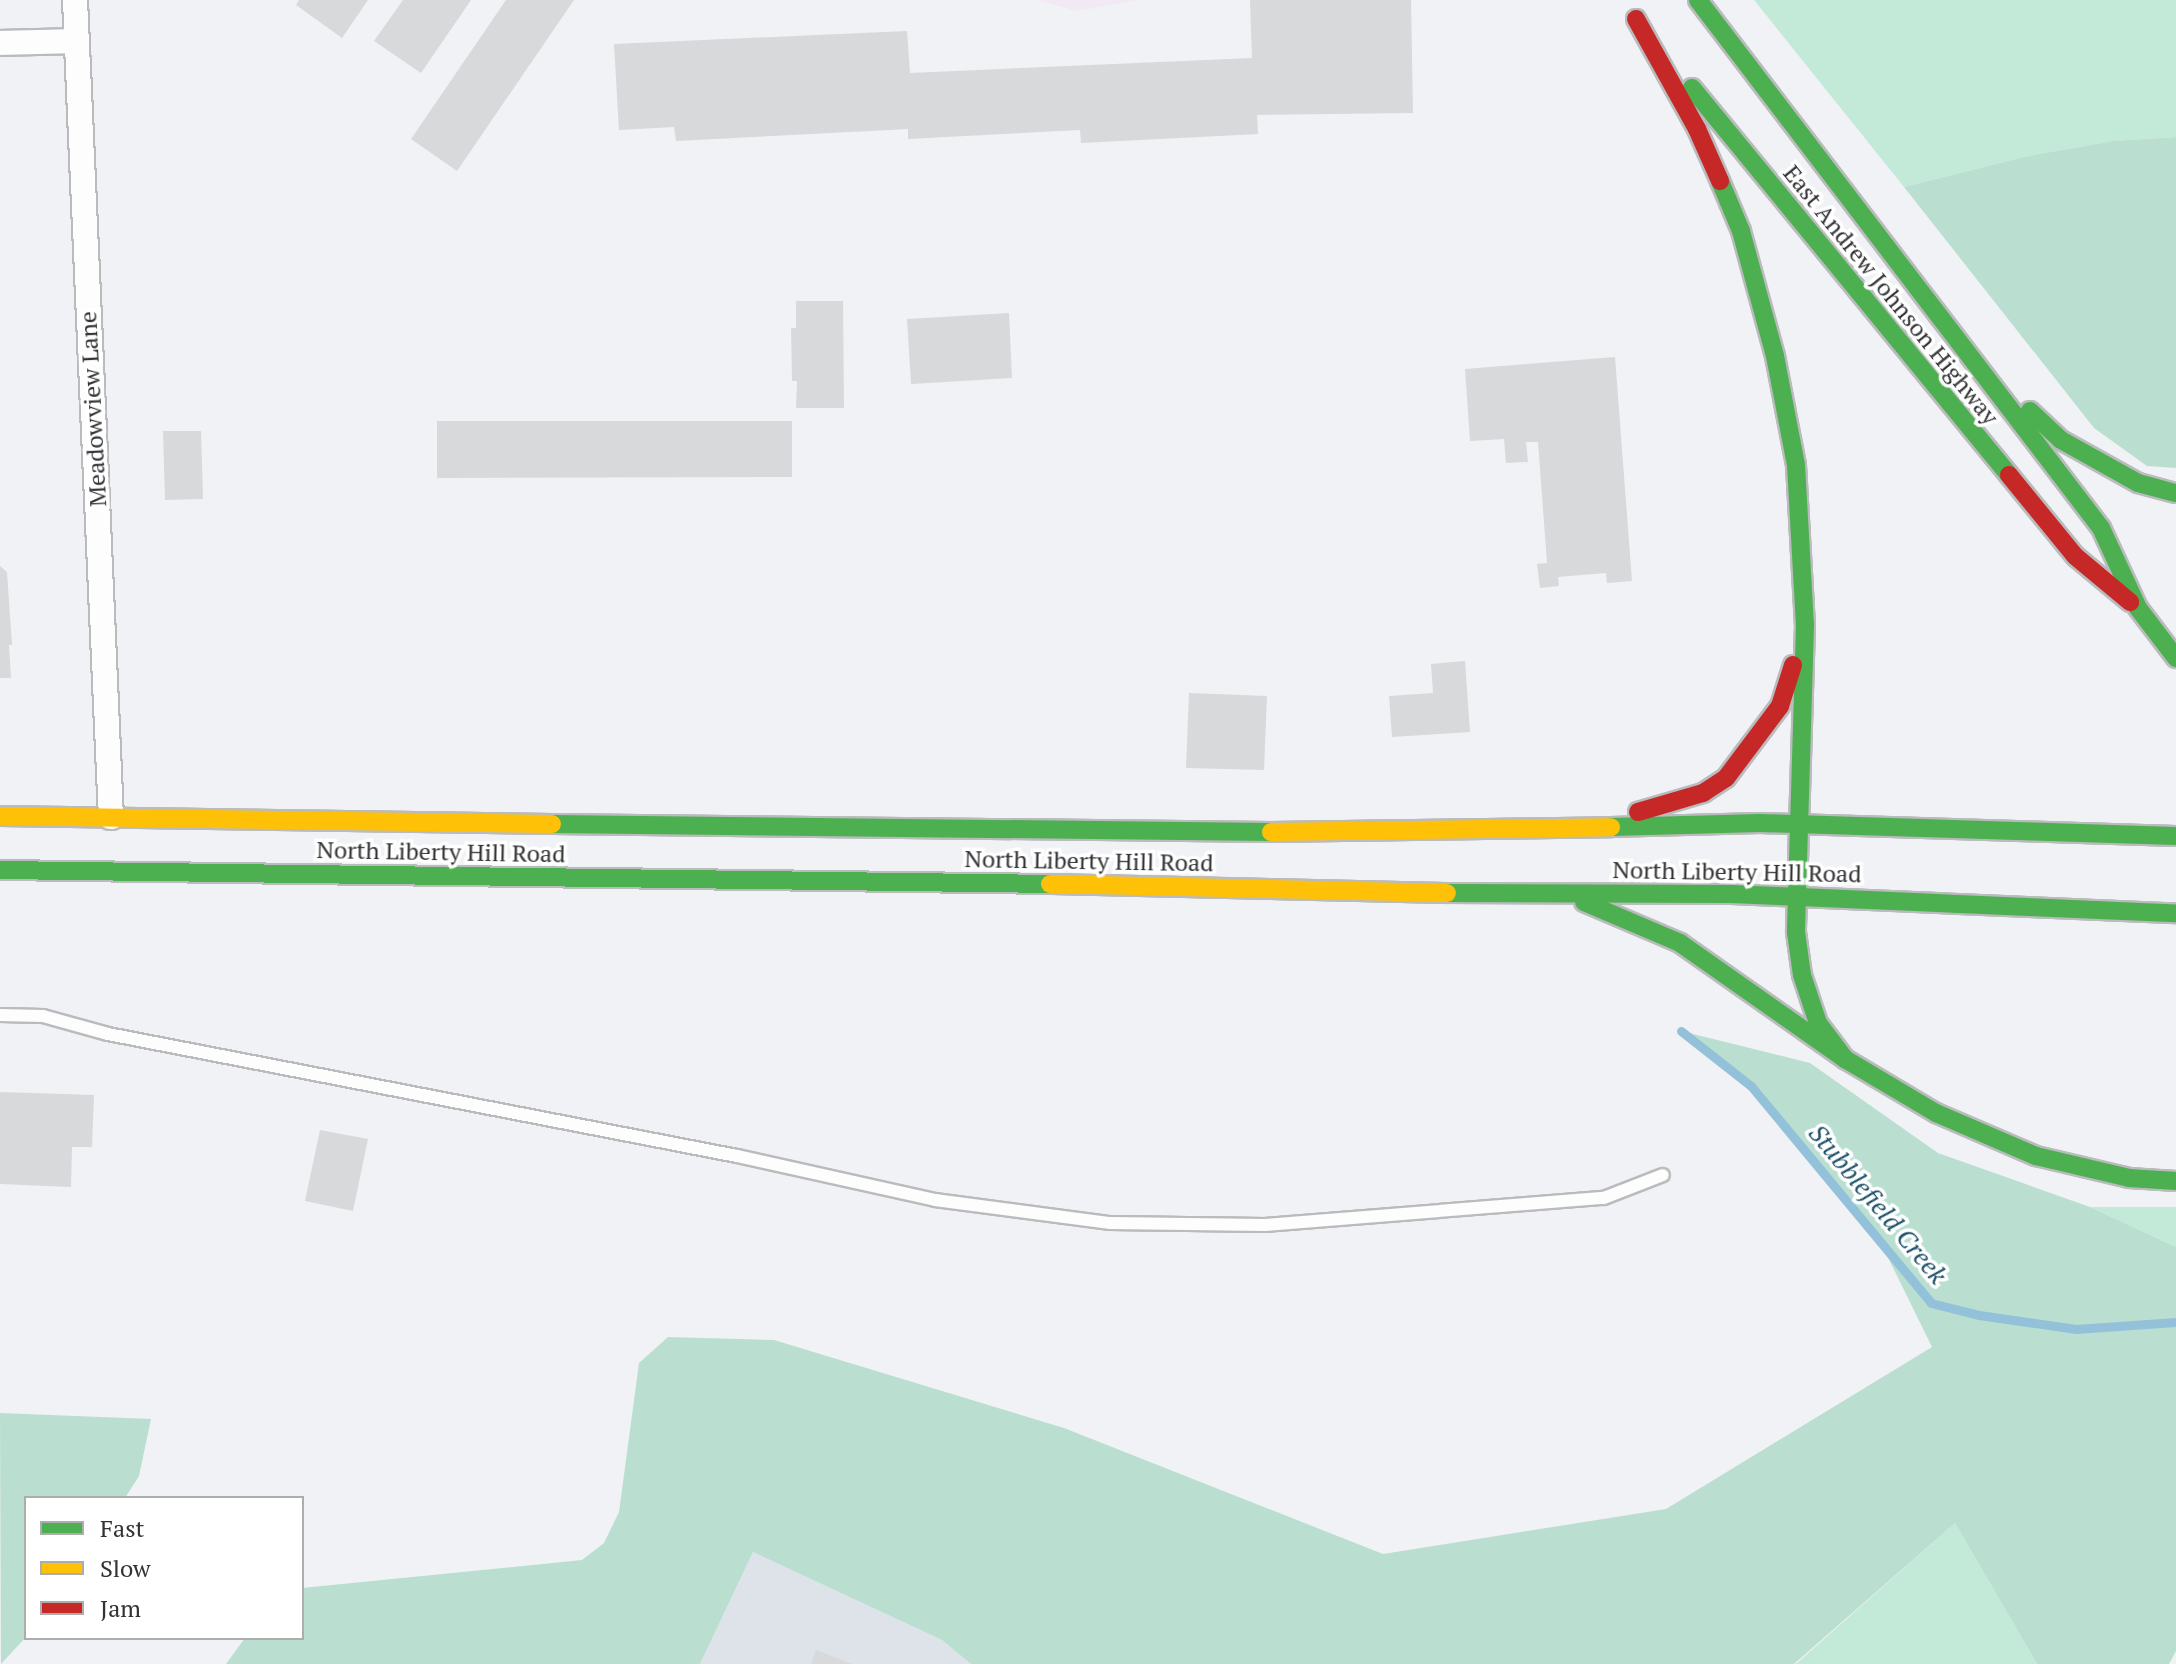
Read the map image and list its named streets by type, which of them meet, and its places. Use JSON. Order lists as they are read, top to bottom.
{
  "streets": {
    "main road": ["East Andrew Johnson Highway", "North Liberty Hill Road"],
    "street": ["Meadowview Lane"]
  },
  "crossings": [
    ["Meadowview Lane", "North Liberty Hill Road"]
  ],
  "water": ["Stubblefield Creek"],
  "legend": ["Fast", "Slow", "Jam"]
}
